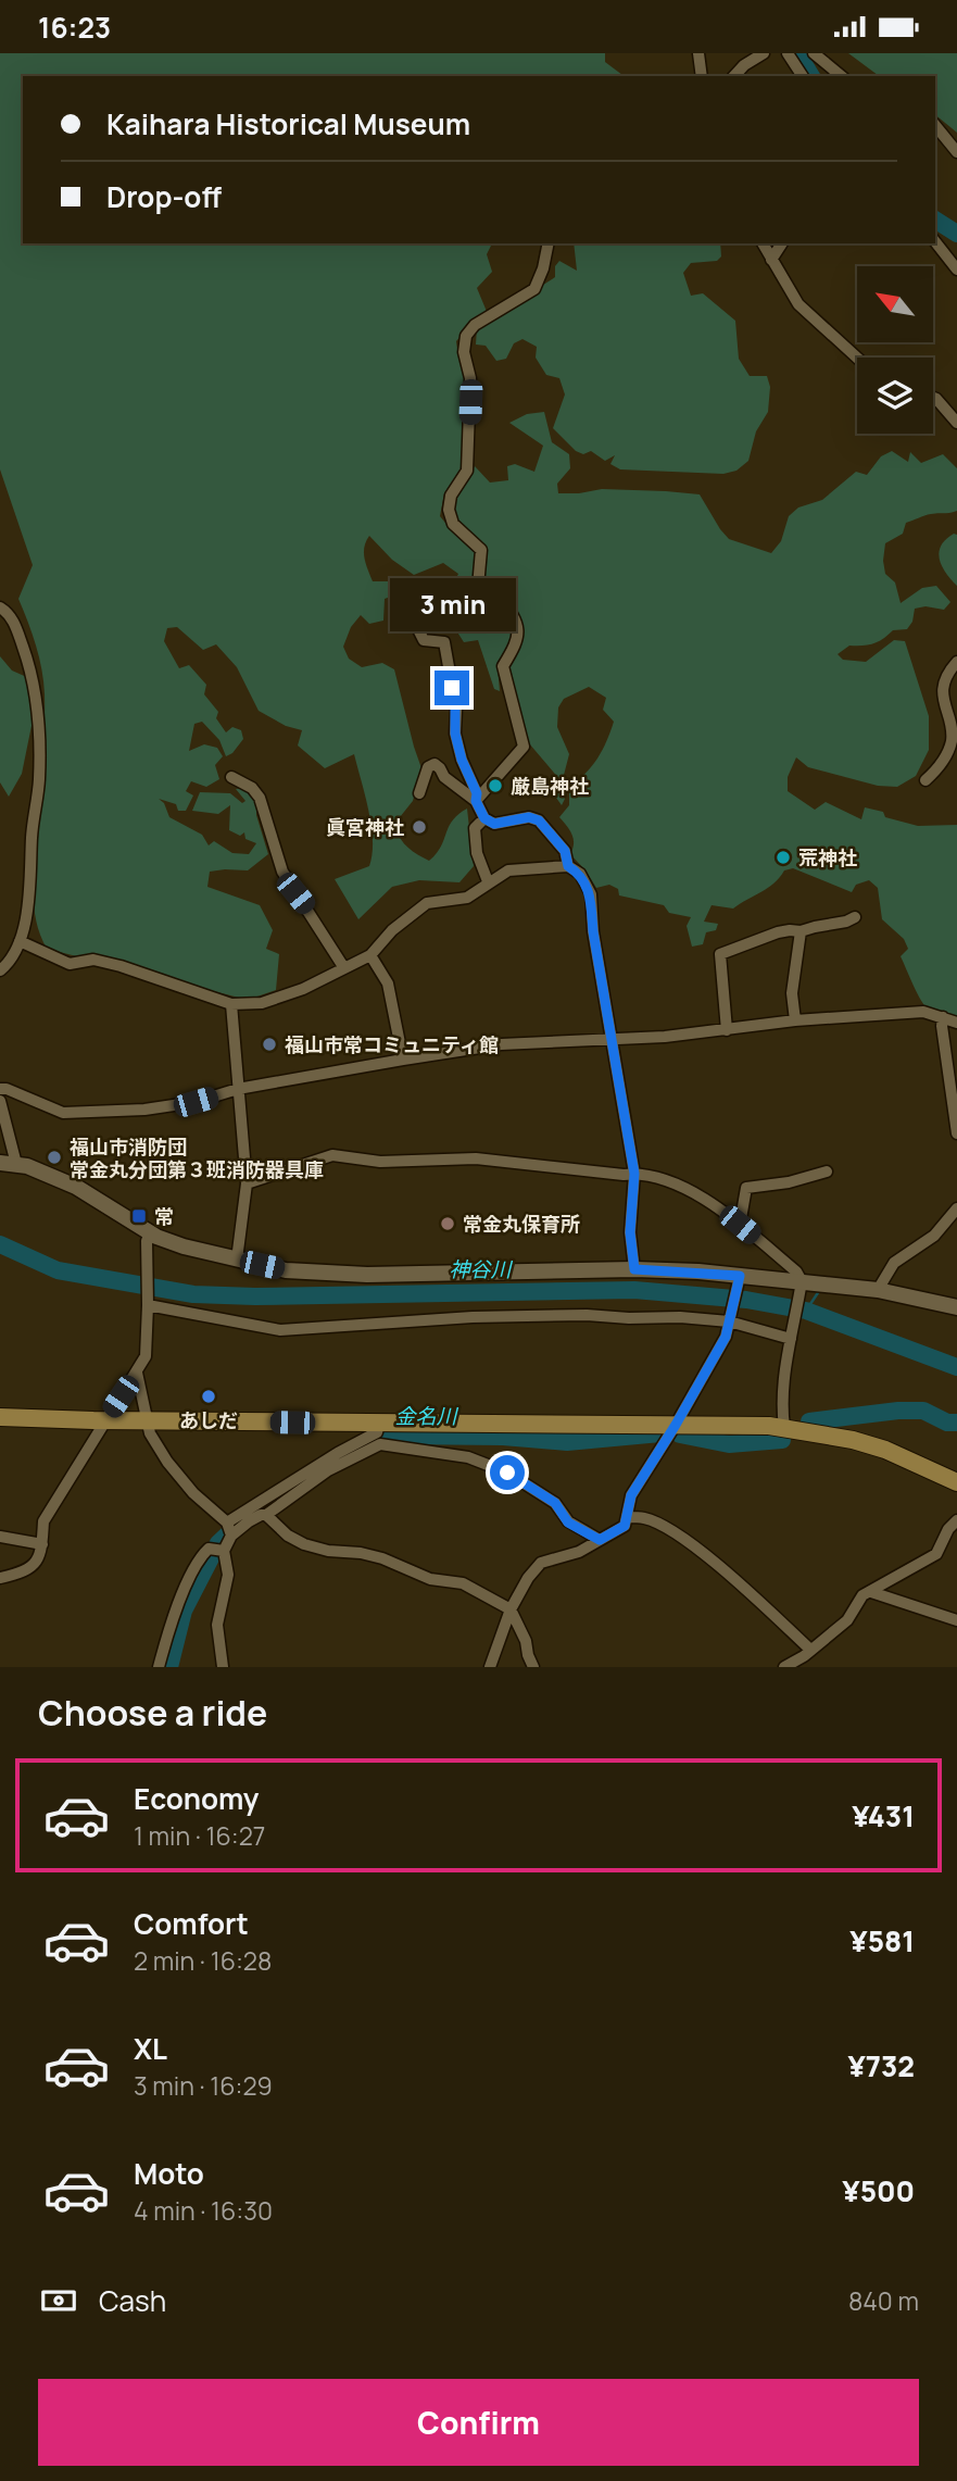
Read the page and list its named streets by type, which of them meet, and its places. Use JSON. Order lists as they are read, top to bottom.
{
  "water": ["神谷川", "金名川"],
  "places": {
    "other": [
      "厳島神社",
      "眞宮神社",
      "荒神社",
      "福山市常コミュニティ館",
      "福山市消防団 常金丸分団第３班消防器具庫",
      "常金丸保育所",
      "あしだ"
    ],
    "transit": ["常"]
  },
  "north": "top left",
  "page": {
    "status": "16:23",
    "banner": ["Kaihara Historical Museum", "Drop-off"],
    "bubble": "3 min",
    "heading": "Choose a ride",
    "list": [
      {
        "name": "Economy",
        "note": "1 min · 16:27",
        "value": "¥431"
      },
      {
        "name": "Comfort",
        "note": "2 min · 16:28",
        "value": "¥581"
      },
      {
        "name": "XL",
        "note": "3 min · 16:29",
        "value": "¥732"
      },
      {
        "name": "Moto",
        "note": "4 min · 16:30",
        "value": "¥500"
      }
    ],
    "pay": ["Cash", "840 m"],
    "buttons": "Confirm"
  }
}
